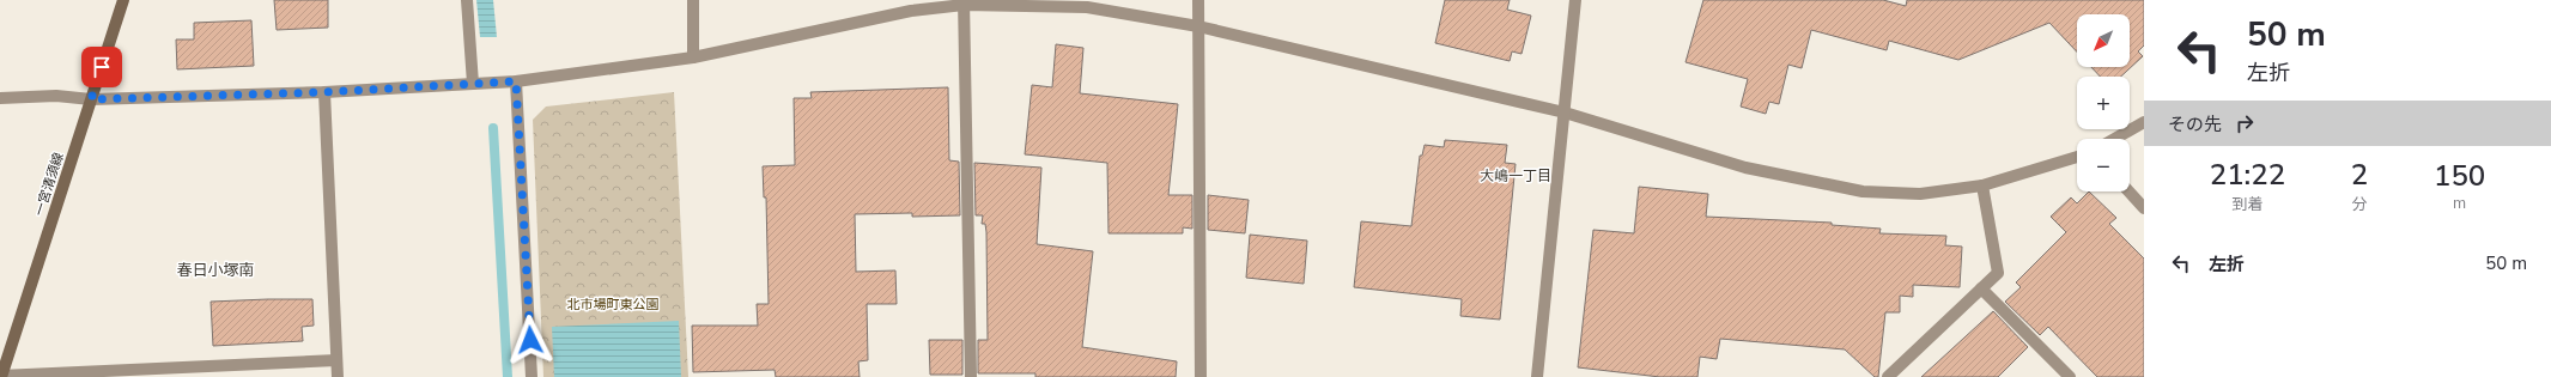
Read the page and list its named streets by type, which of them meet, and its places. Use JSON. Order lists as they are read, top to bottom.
{
  "streets": {
    "main road": ["一宮清須線"]
  },
  "districts": ["大嶋一丁目", "春日小塚南"],
  "parks": ["北市場町東公園"],
  "north": "bottom left",
  "page": {
    "turn": ["50 m", "左折"],
    "map_buttons": ["+", "−"],
    "then": "その先",
    "eta": [
      "21:22",
      "到着",
      "2",
      "分",
      "150",
      "m"
    ],
    "list": [
      {
        "name": "左折",
        "value": "50 m"
      }
    ]
  }
}
